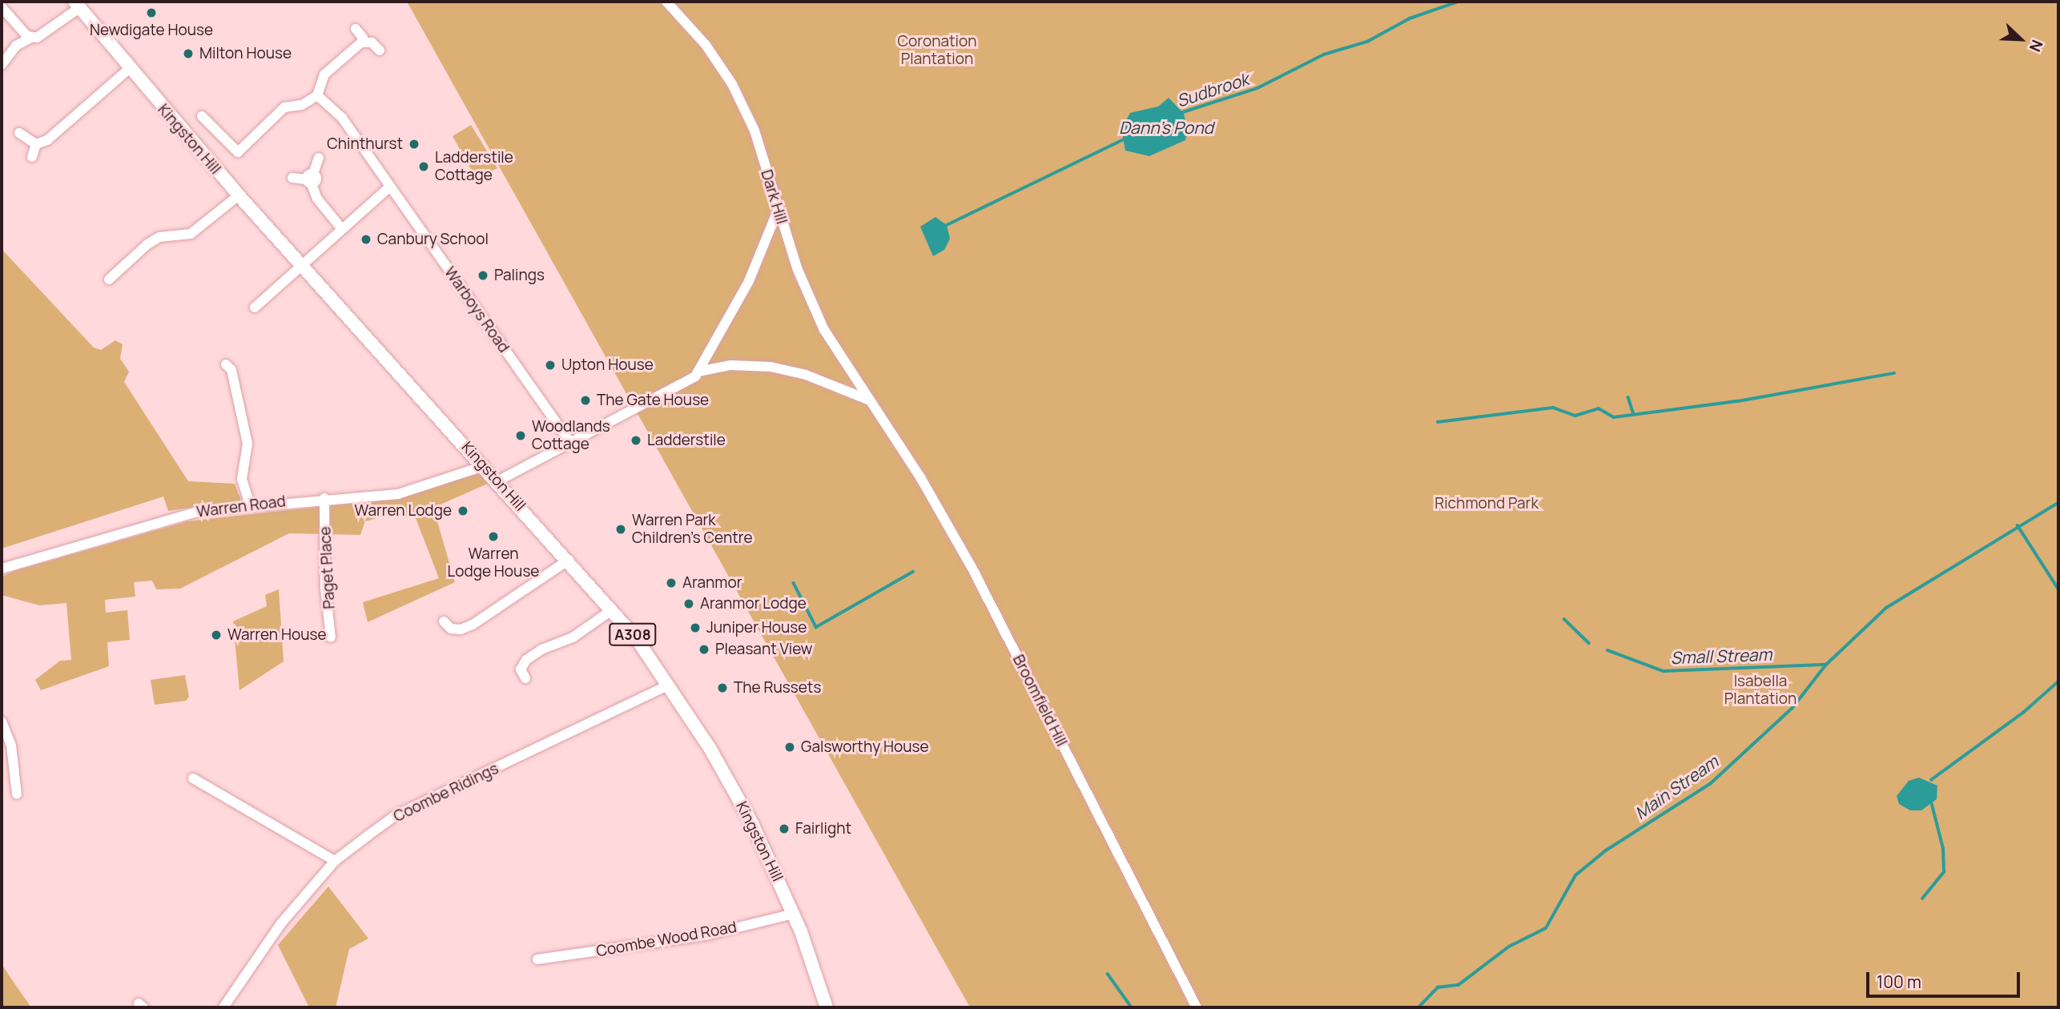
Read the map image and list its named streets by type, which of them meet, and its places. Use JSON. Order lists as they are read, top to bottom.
{
  "streets": {
    "main road": ["Kingston Hill", "A308"],
    "street": [
      "Dark Hill",
      "Warboys Road",
      "Warren Road",
      "Paget Place",
      "Broomfield Hill",
      "Coombe Ridings",
      "Coombe Wood Road"
    ]
  },
  "crossings": [
    ["Kingston Hill", "Warren Road"],
    ["Kingston Hill", "Coombe Ridings"],
    ["Kingston Hill", "Coombe Wood Road"],
    ["Dark Hill", "Broomfield Hill"],
    ["Warren Road", "Paget Place"]
  ],
  "water": [
    "Sudbrook",
    "Dann's Pond",
    "Small Stream",
    "Main Stream"
  ],
  "parks": ["Coronation Plantation", "Richmond Park", "Isabella Plantation"],
  "places": [
    "Newdigate House",
    "Milton House",
    "Chinthurst",
    "Ladderstile Cottage",
    "Canbury School",
    "Palings",
    "Upton House",
    "The Gate House",
    "Woodlands Cottage",
    "Ladderstile",
    "Warren Lodge",
    "Warren Park Children's Centre",
    "Warren Lodge House",
    "Aranmor",
    "Aranmor Lodge",
    "Juniper House",
    "Warren House",
    "Pleasant View",
    "The Russets",
    "Galsworthy House",
    "Fairlight"
  ],
  "scale_bar": "100 m",
  "north": "bottom right"
}
